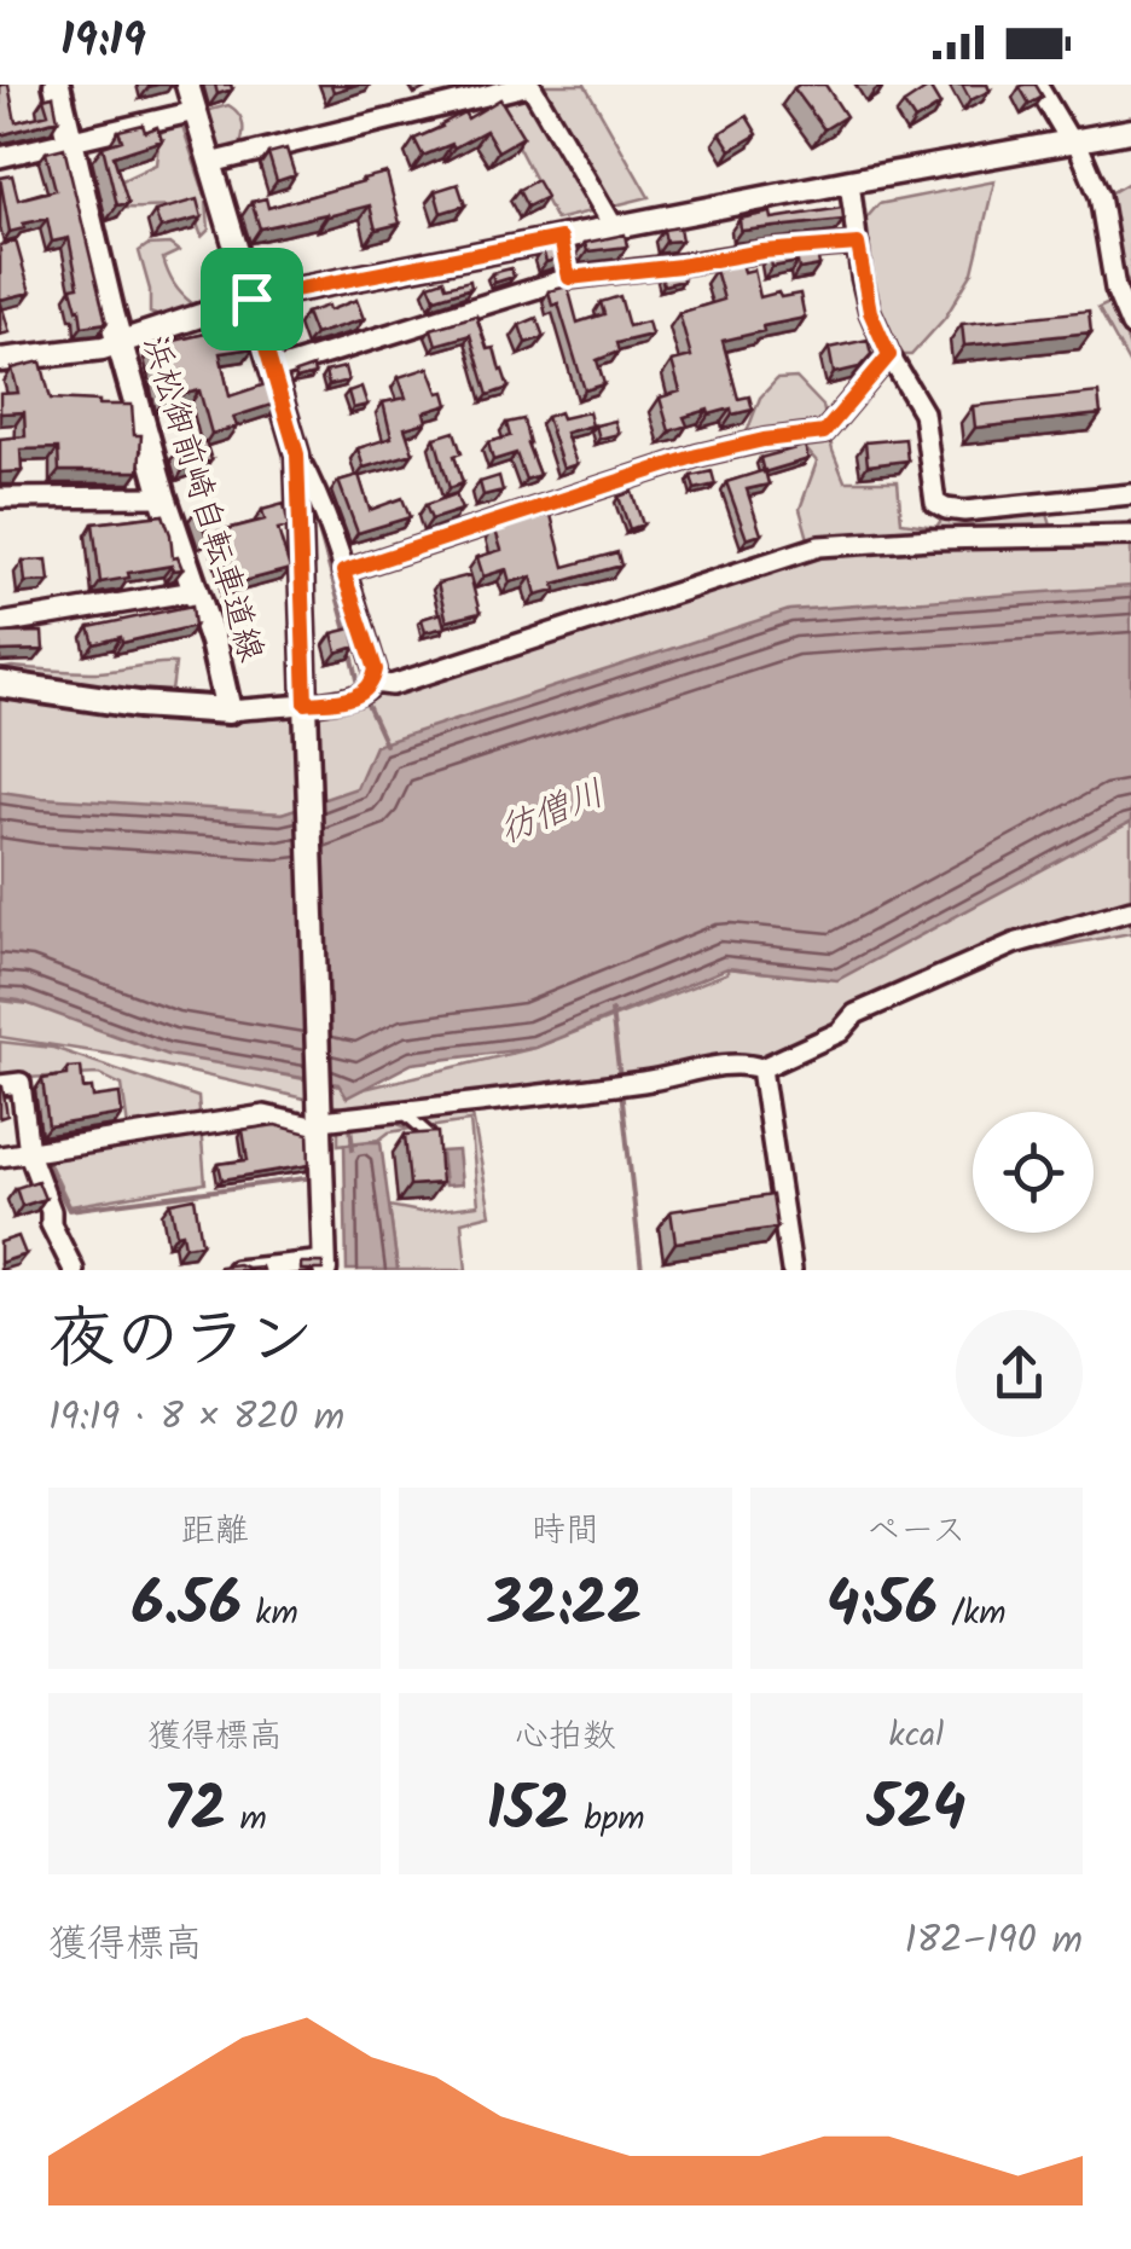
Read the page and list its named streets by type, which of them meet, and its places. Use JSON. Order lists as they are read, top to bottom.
{
  "streets": {
    "main road": ["浜松御前崎自転車道線"]
  },
  "water": ["彷僧川"],
  "page": {
    "status": "19:19",
    "heading": ["夜のラン", "19:19 · 8 × 820 m"],
    "stats": [
      ["距離", "6.56 km"],
      ["時間", "32:22"],
      ["ペース", "4:56 /km"],
      ["獲得標高", "72 m"],
      ["心拍数", "152 bpm"],
      ["kcal", "524"]
    ],
    "chart": ["獲得標高", "182–190 m"]
  }
}
